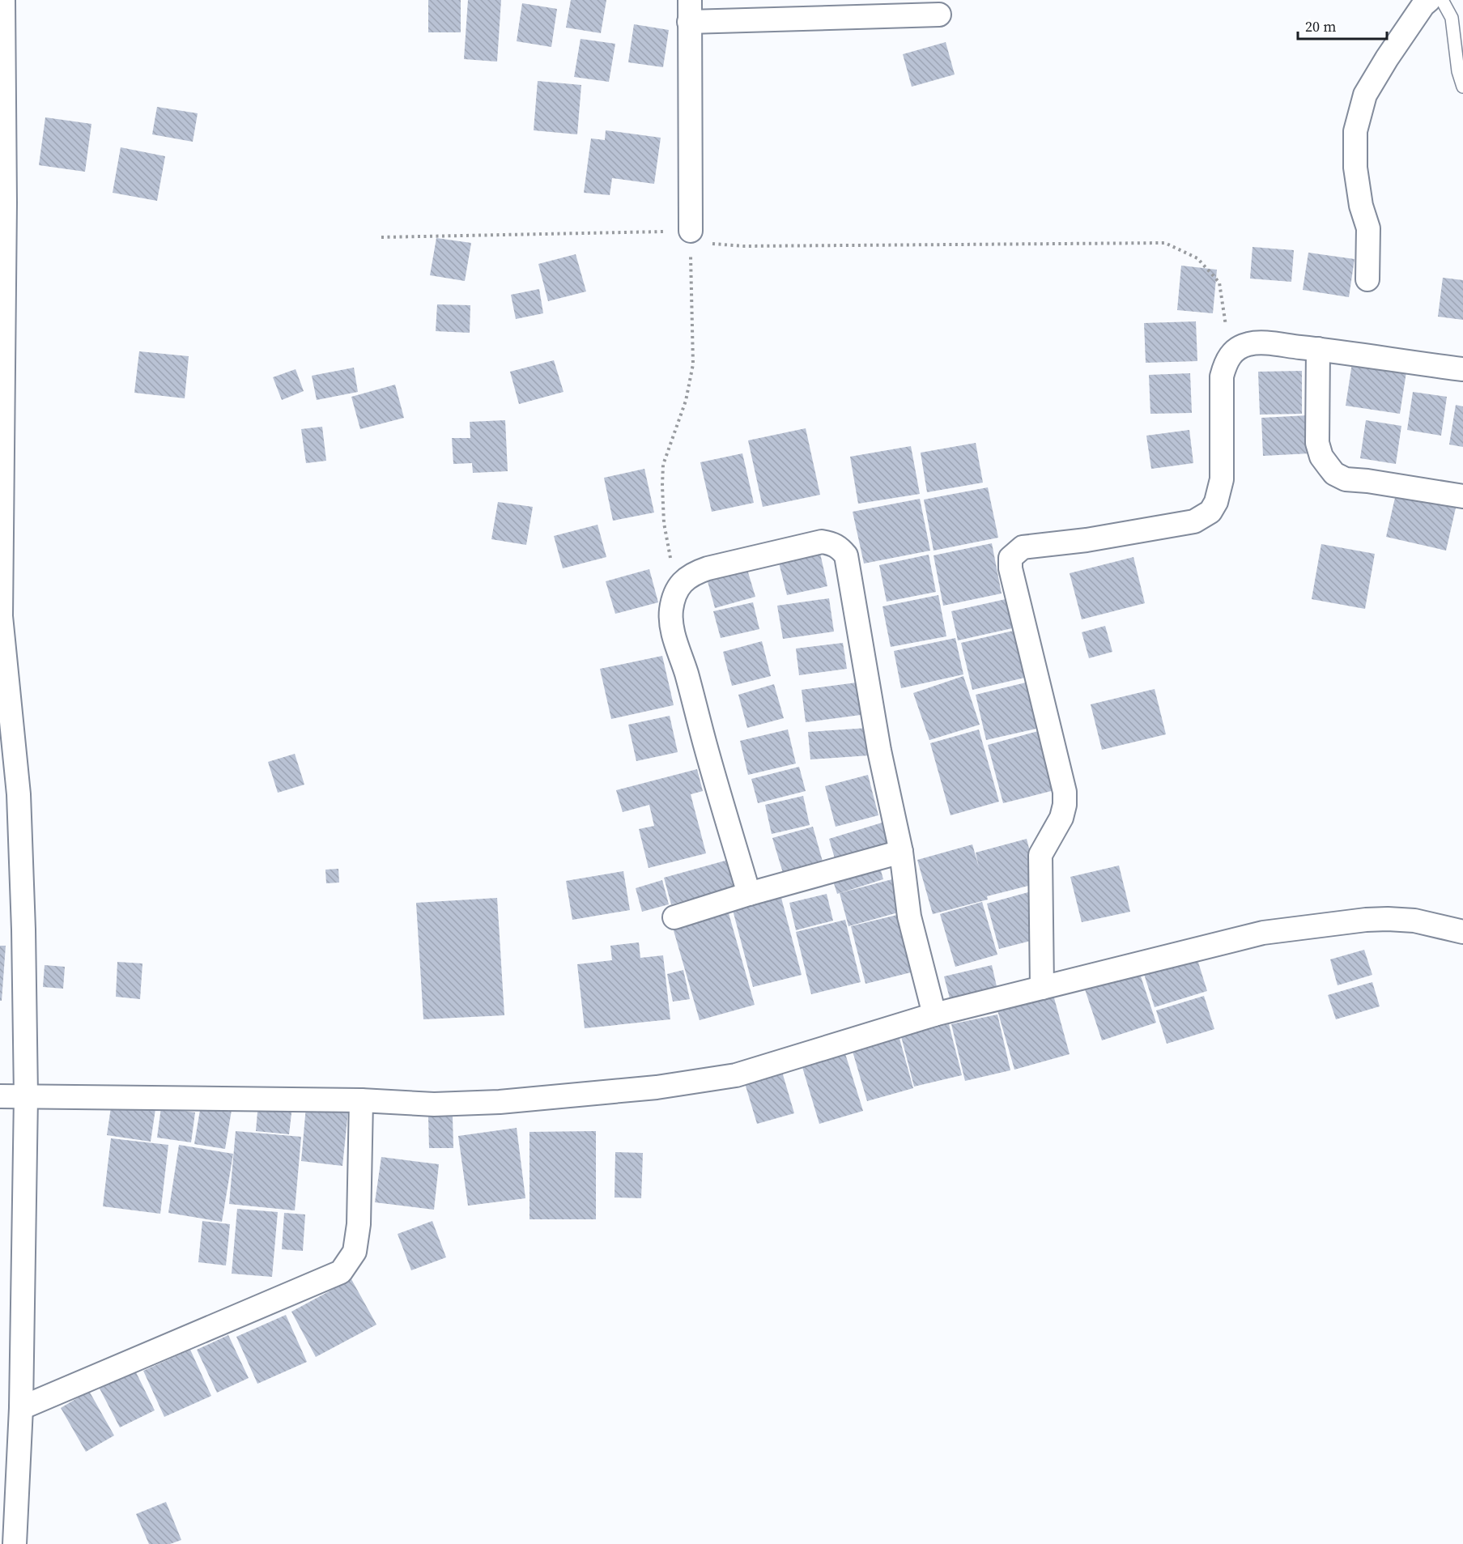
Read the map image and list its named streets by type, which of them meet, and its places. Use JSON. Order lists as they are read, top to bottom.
{
  "scale_bar": "20 m"
}
